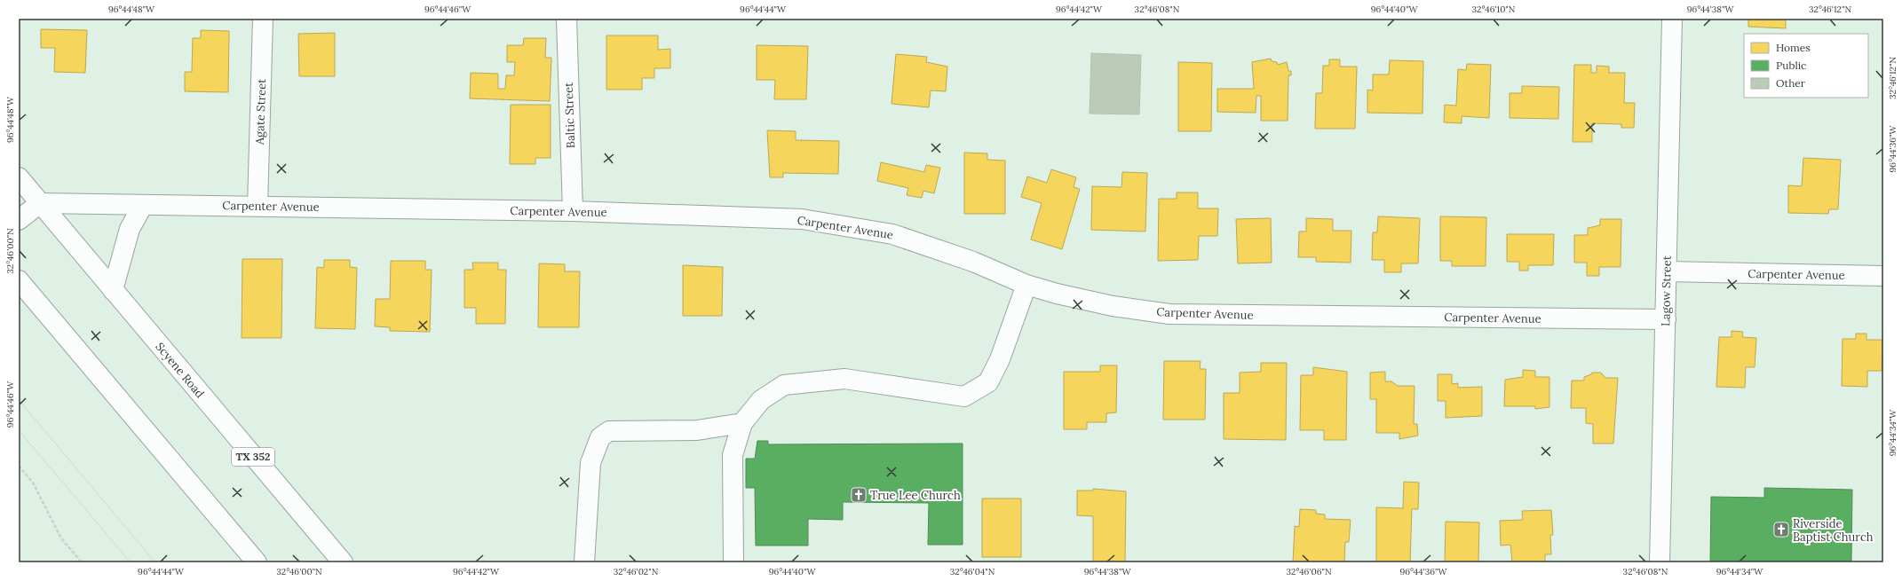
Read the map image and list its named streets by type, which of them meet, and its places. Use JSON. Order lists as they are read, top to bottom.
{
  "streets": {
    "street": [
      "Agate Street",
      "Baltic Street",
      "Carpenter Avenue",
      "Lagow Street",
      "Scyene Road",
      "TX 352"
    ]
  },
  "crossings": [
    ["Agate Street", "Carpenter Avenue"],
    ["Baltic Street", "Carpenter Avenue"],
    ["Carpenter Avenue", "Lagow Street"],
    ["Carpenter Avenue", "Scyene Road"]
  ],
  "places": {
    "church": ["True Lee Church", "Riverside Baptist Church"]
  },
  "legend": ["Homes", "Public", "Other"],
  "coordinates": [
    "96°44'48\"W",
    "96°44'46\"W",
    "96°44'44\"W",
    "96°44'42\"W",
    "32°46'08\"N",
    "96°44'40\"W",
    "32°46'10\"N",
    "96°44'38\"W",
    "32°46'12\"N",
    "96°44'36\"W",
    "32°46'00\"N",
    "96°44'34\"W",
    "32°46'02\"N",
    "32°46'04\"N",
    "32°46'06\"N"
  ]
}
